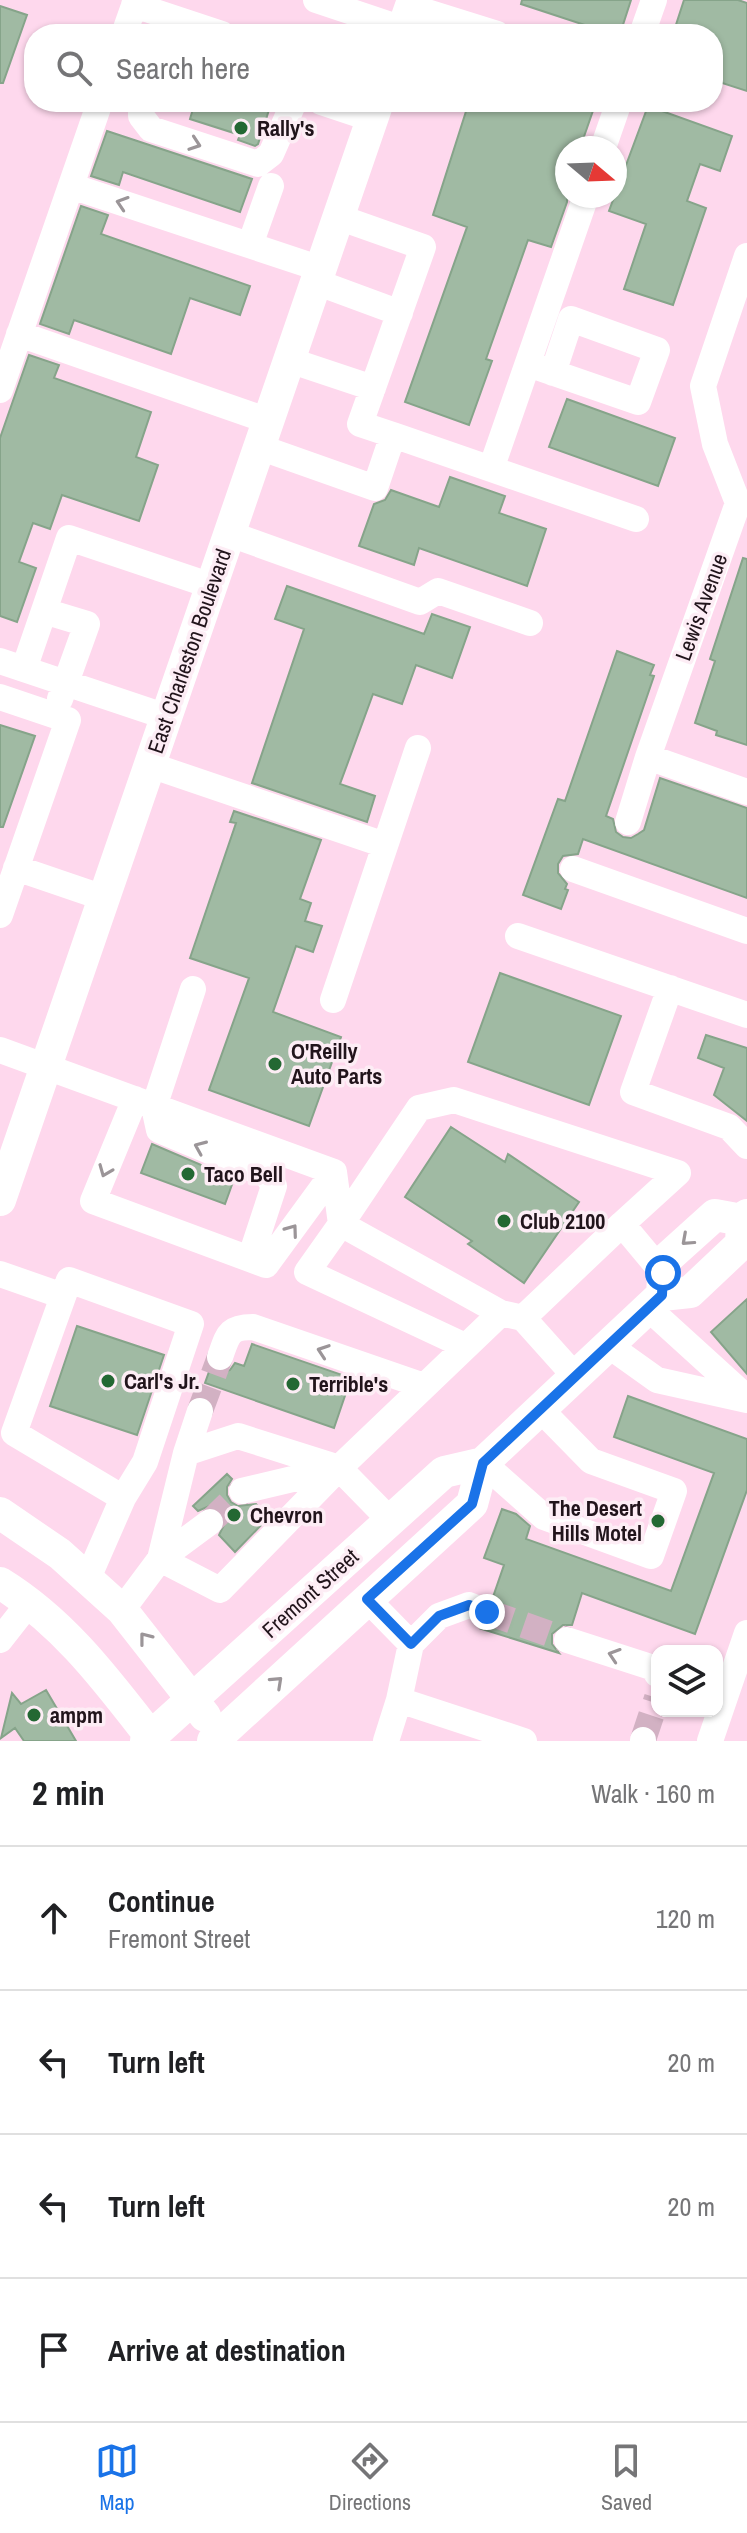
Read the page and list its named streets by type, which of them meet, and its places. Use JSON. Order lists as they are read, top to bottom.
{
  "streets": {
    "main road": ["East Charleston Boulevard", "Fremont Street"],
    "street": ["Lewis Avenue"]
  },
  "places": [
    "Rally's",
    "O'Reilly Auto Parts",
    "Taco Bell",
    "Club 2100",
    "Carl's Jr.",
    "Terrible's",
    "Chevron",
    "The Desert Hills Motel",
    "ampm"
  ],
  "north": "right",
  "page": {
    "search": "Search here",
    "heading": ["2 min", "Walk · 160 m"],
    "list": [
      ["Continue", "Fremont Street", "120 m"],
      ["Turn left", "20 m"],
      ["Turn left", "20 m"],
      "Arrive at destination"
    ],
    "nav": ["Map", "Directions", "Saved"]
  }
}
